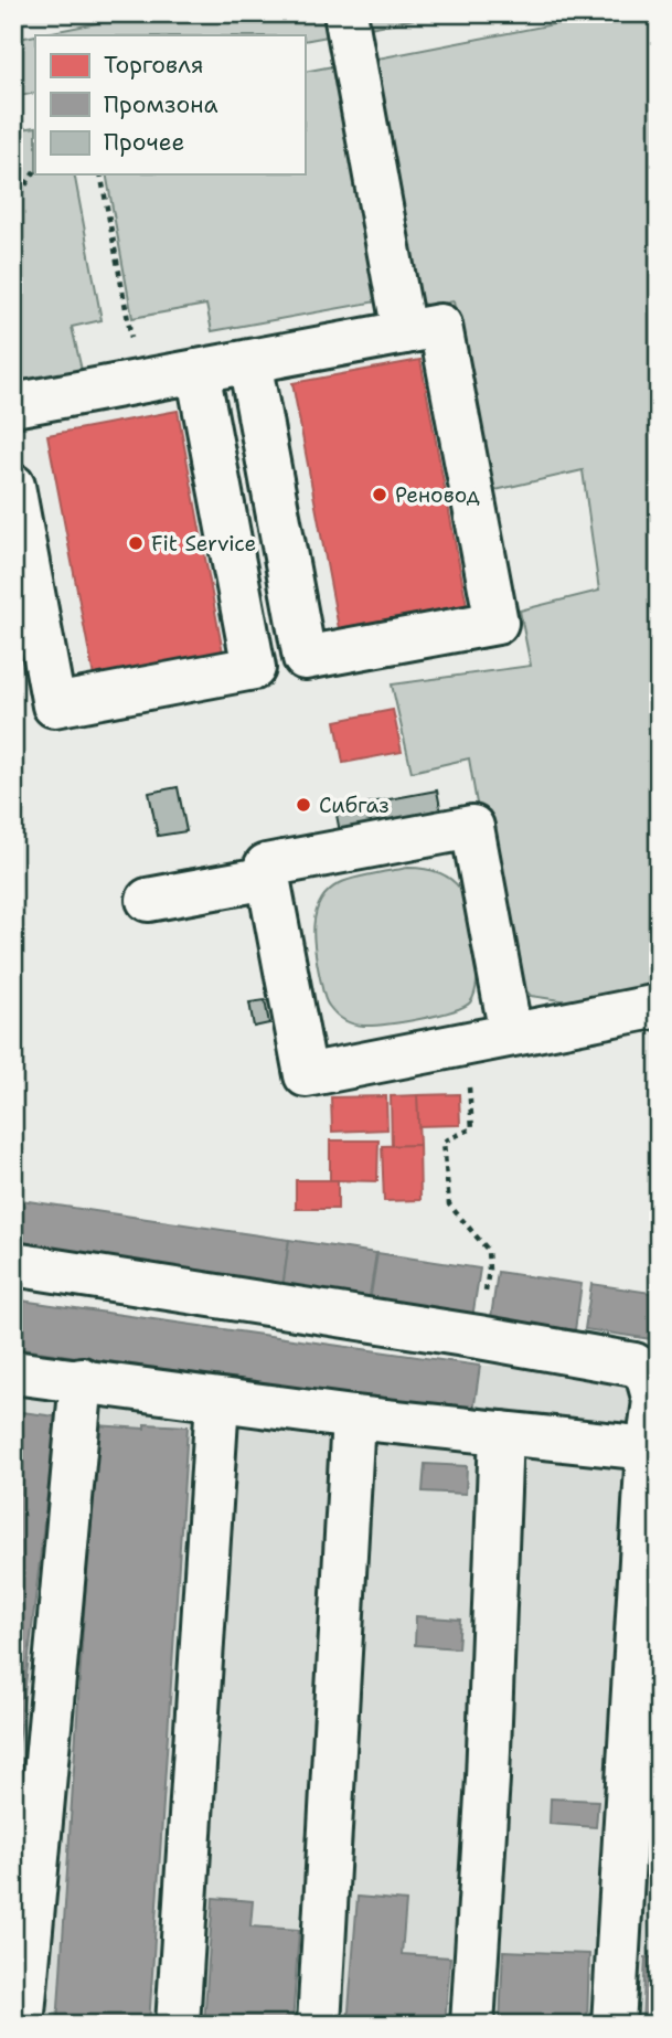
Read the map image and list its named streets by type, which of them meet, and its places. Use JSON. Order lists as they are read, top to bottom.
{
  "places": ["Реновод", "Fit Service", "Сибгаз"],
  "legend": ["Торговля", "Промзона", "Прочее"]
}
